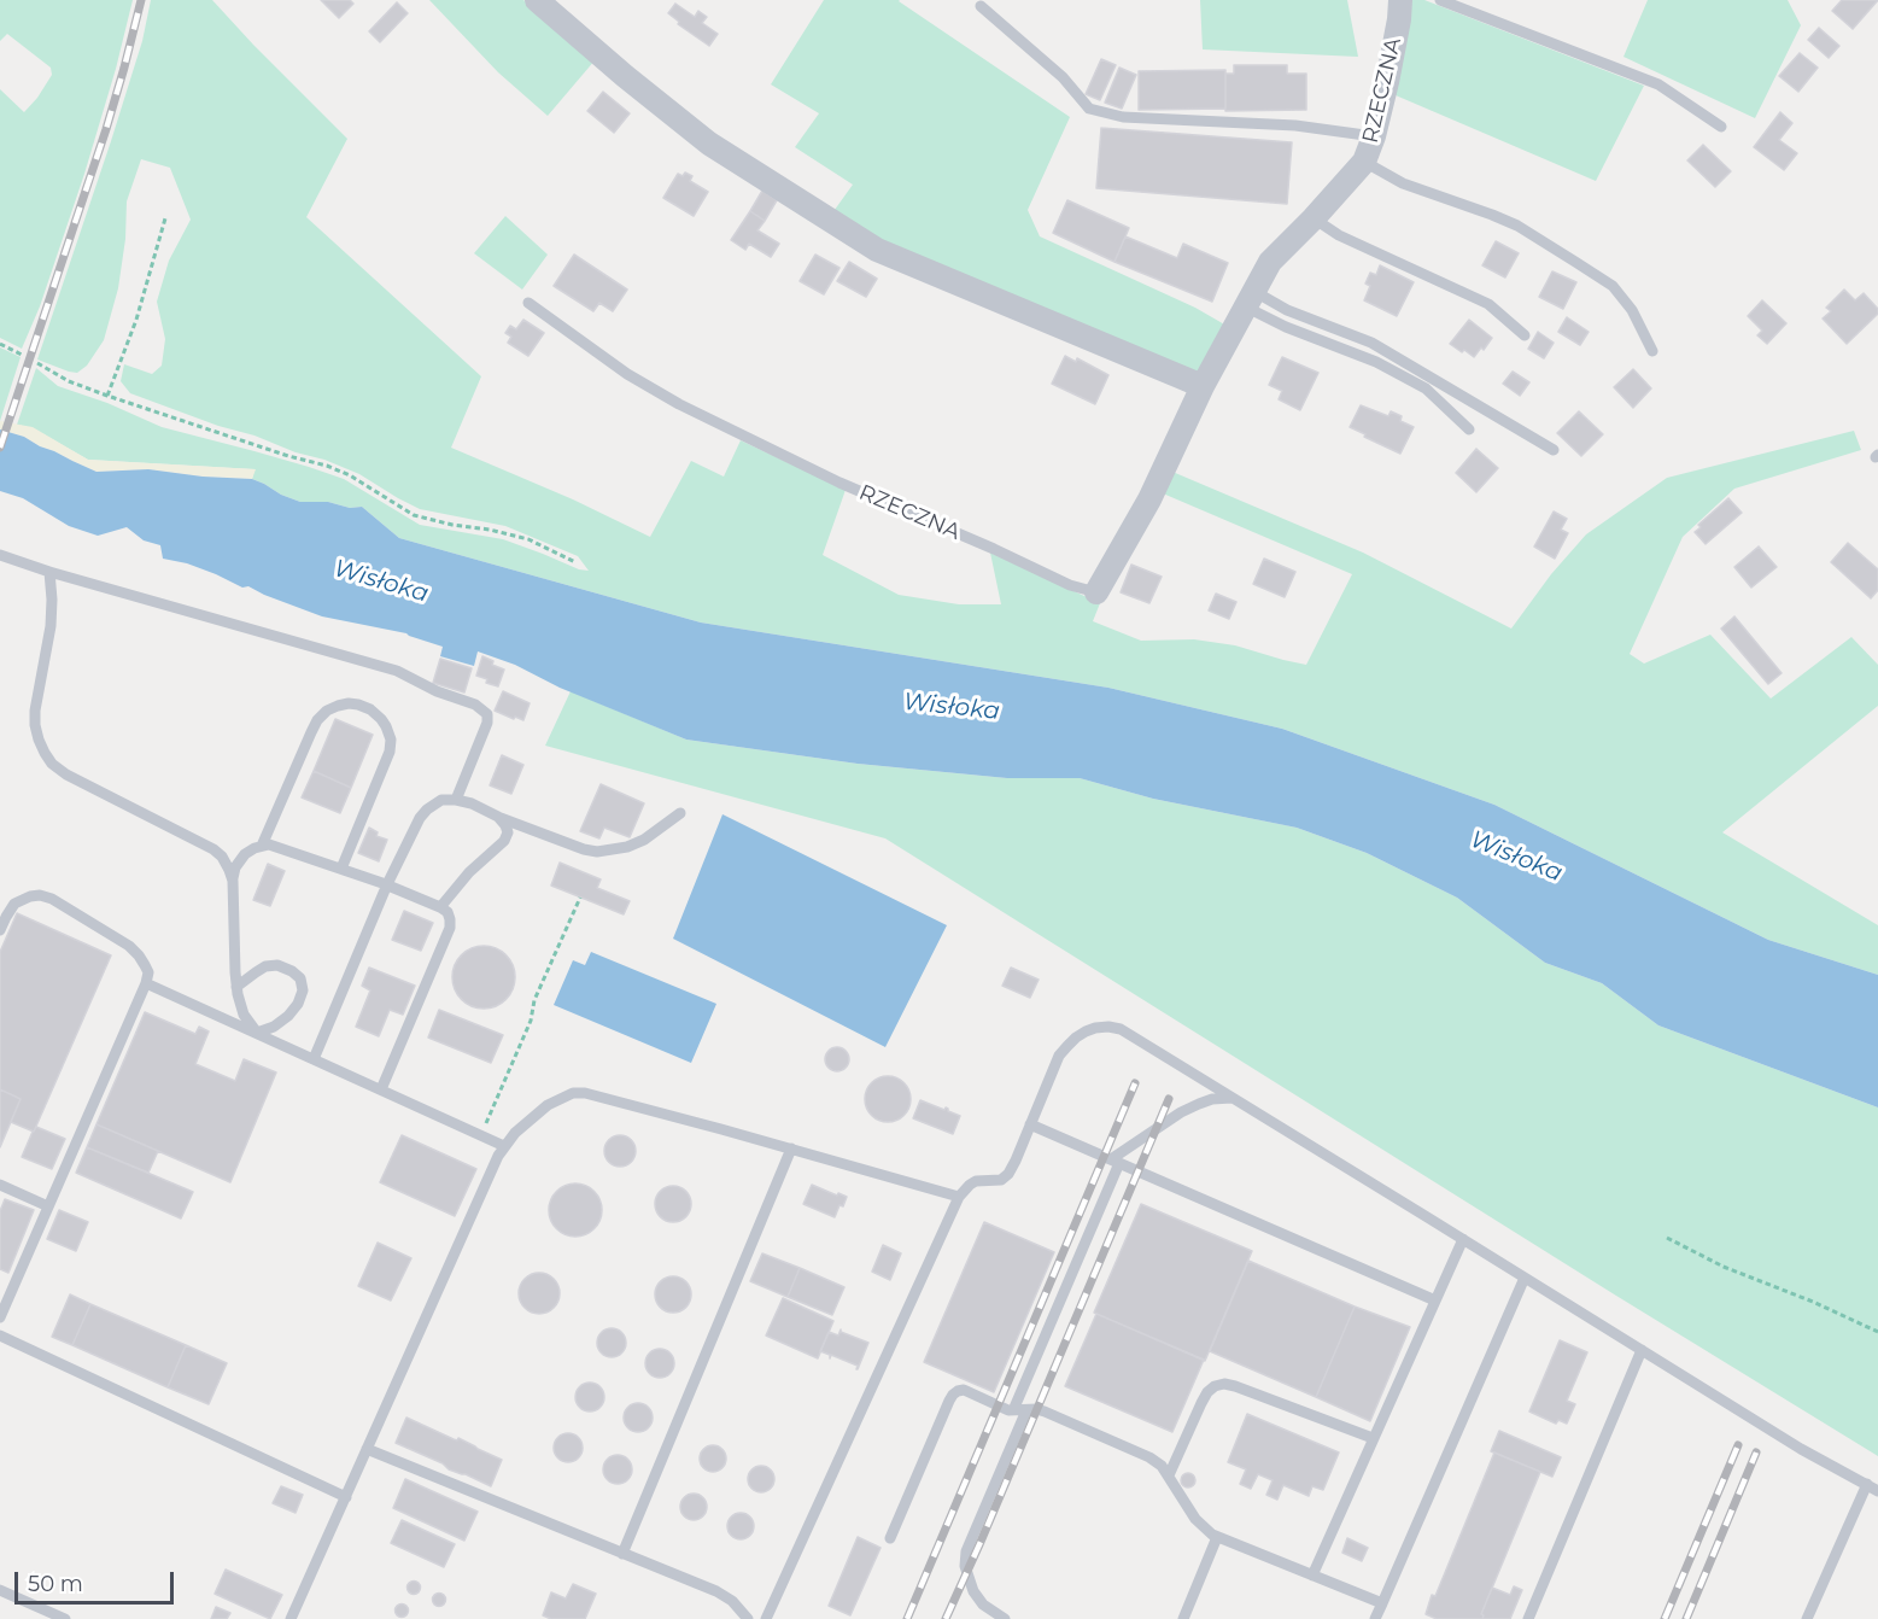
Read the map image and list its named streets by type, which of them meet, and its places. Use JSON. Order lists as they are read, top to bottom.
{
  "streets": {
    "street": ["RZECZNA"]
  },
  "water": ["Wisłoka"],
  "scale_bar": "50 m"
}
